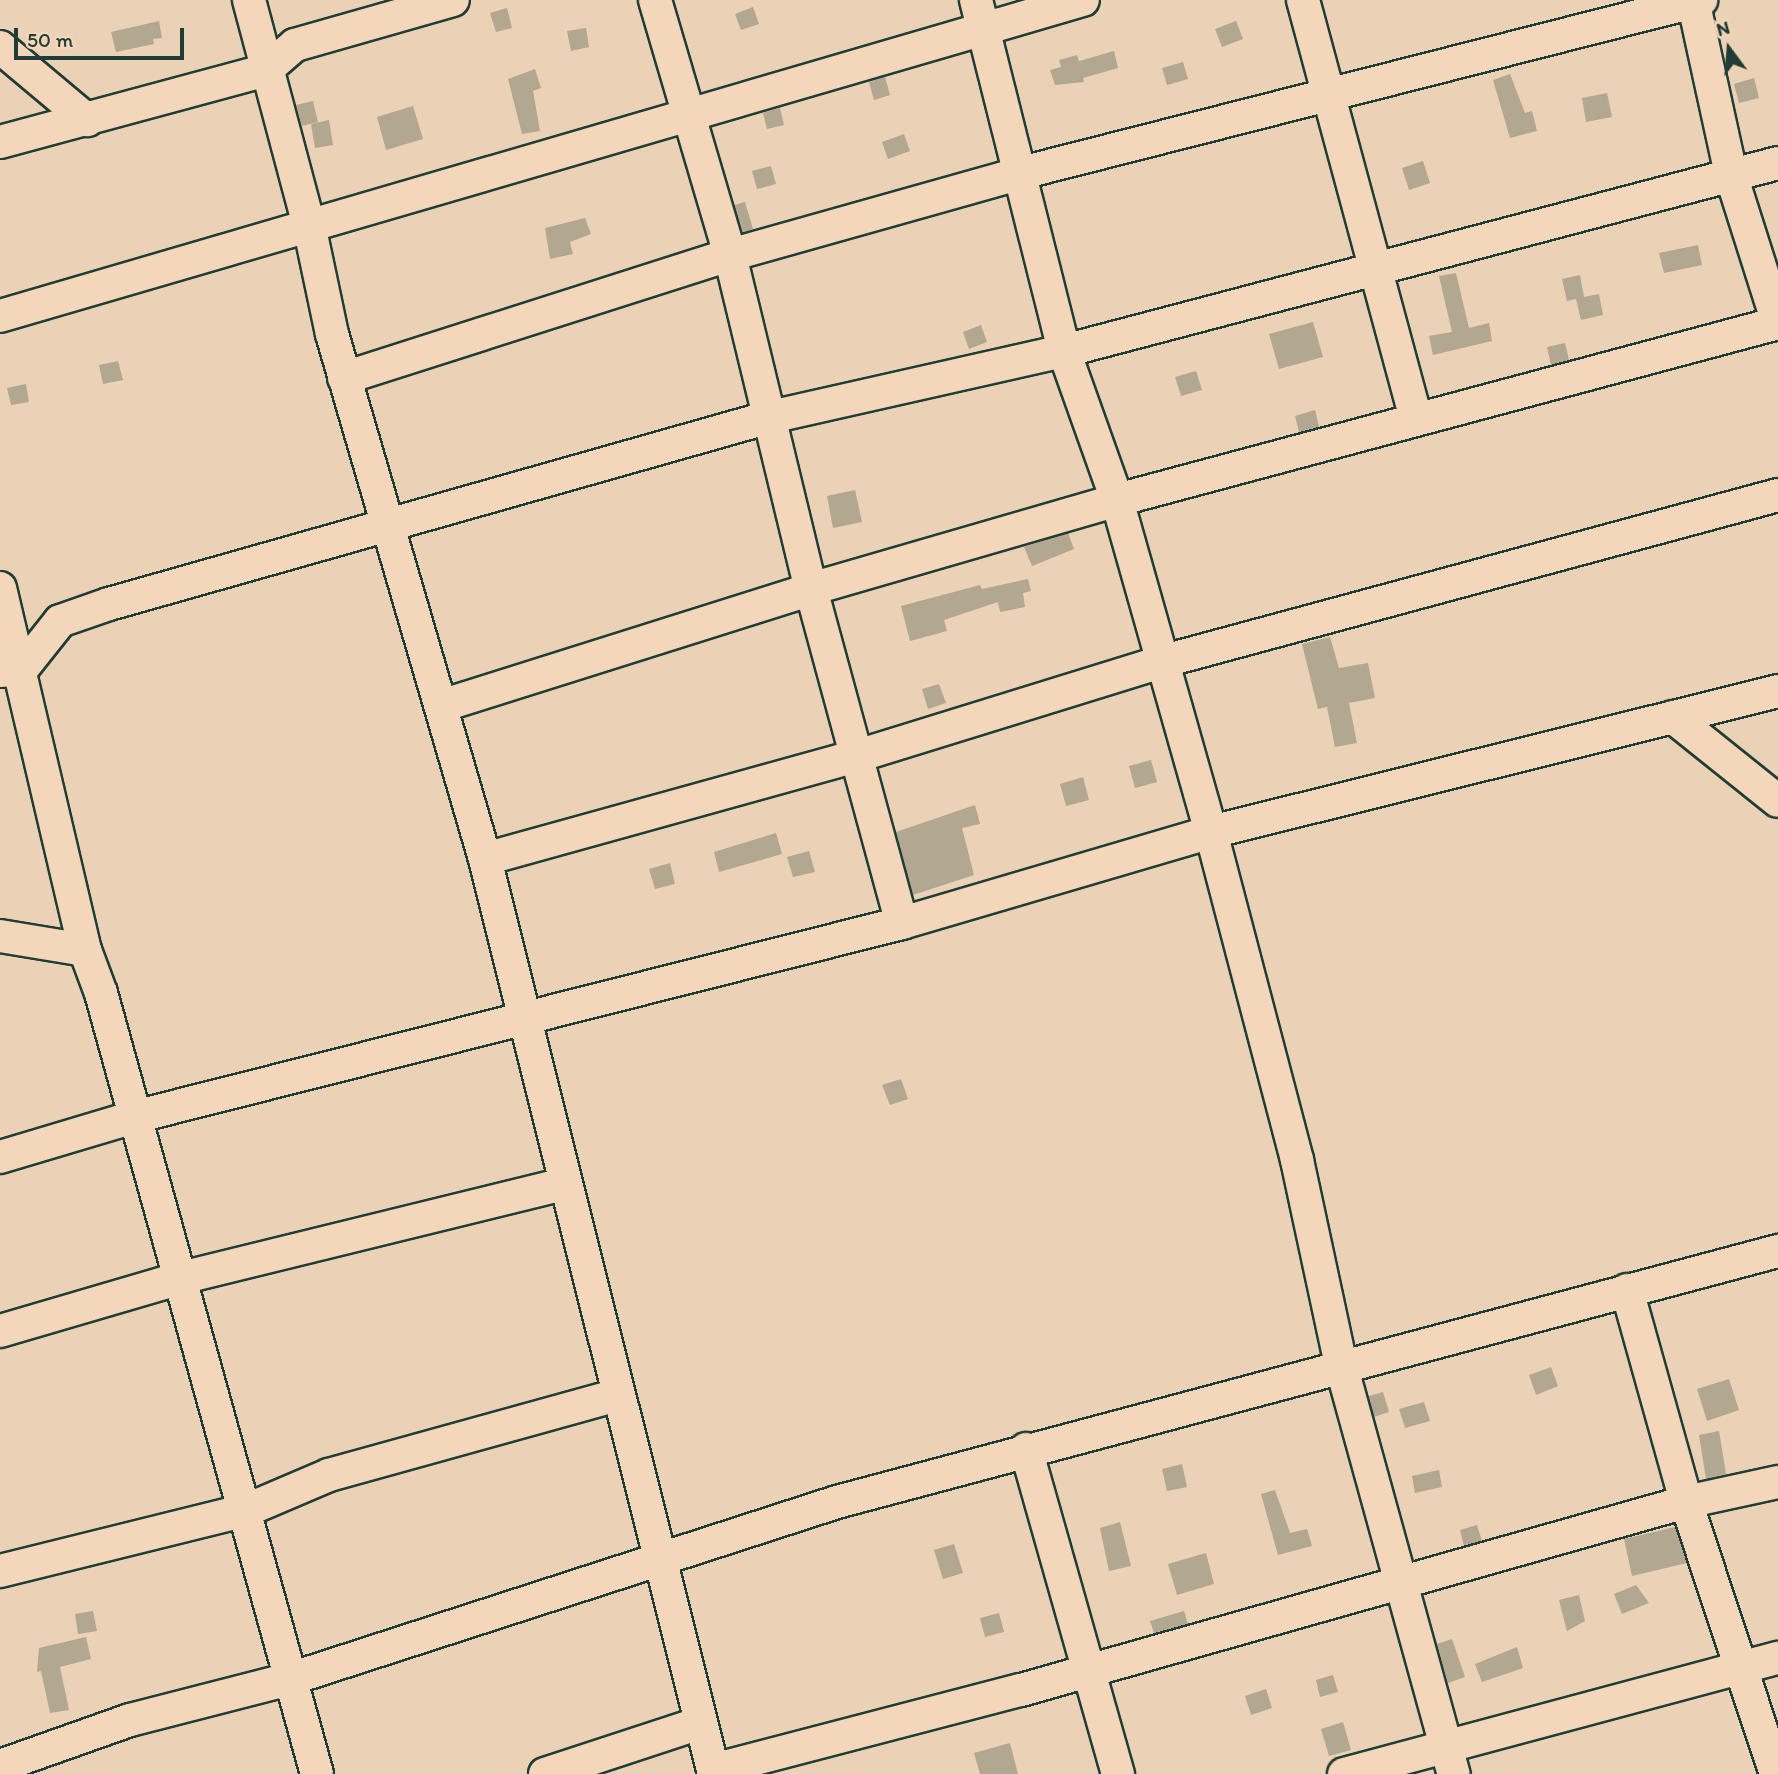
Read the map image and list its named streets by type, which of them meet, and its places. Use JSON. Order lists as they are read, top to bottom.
{
  "scale_bar": "50 m",
  "north": "top"
}
